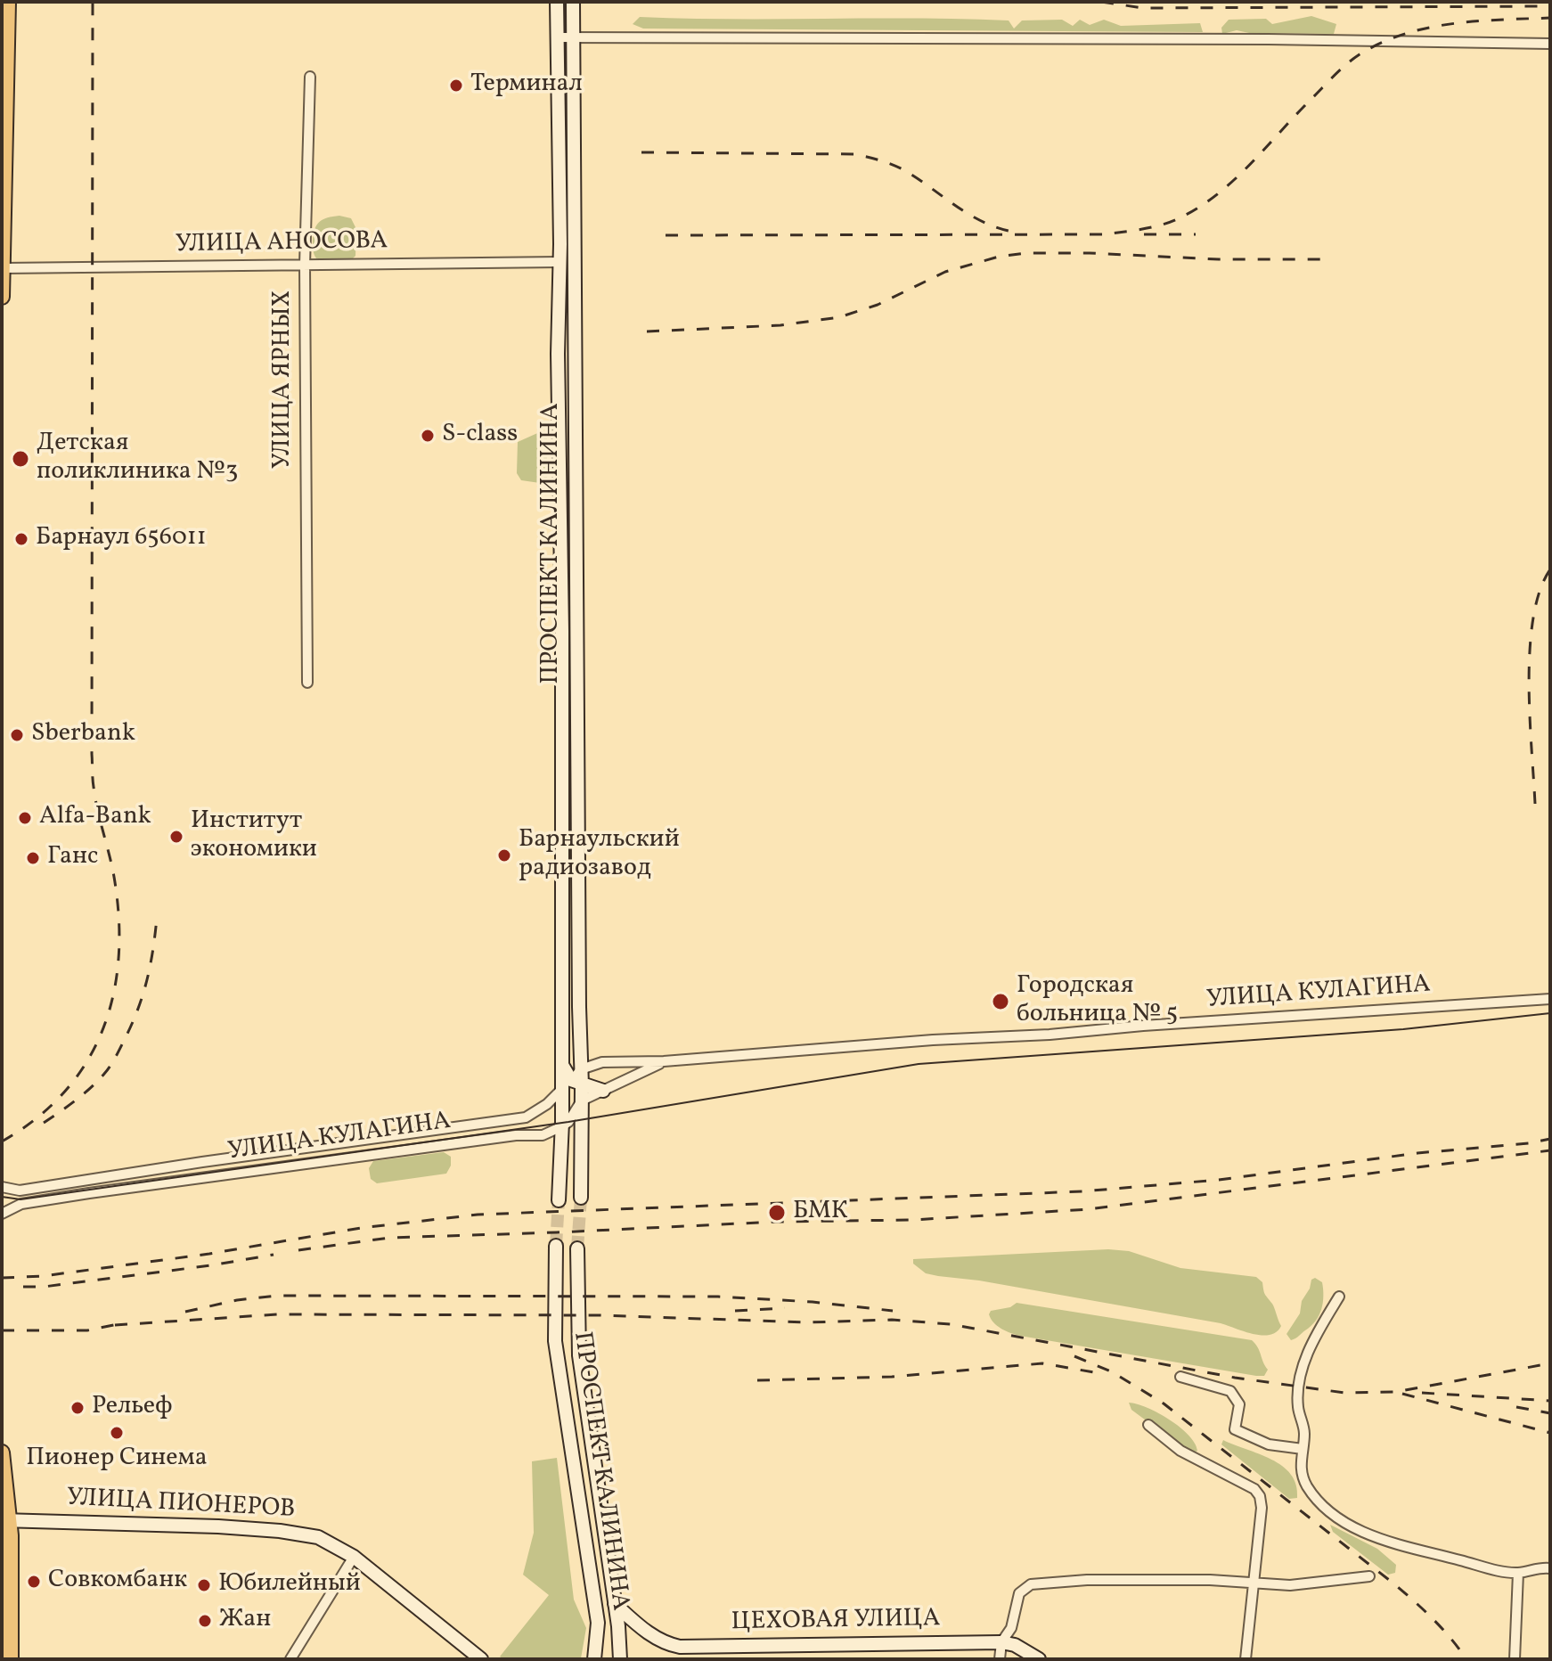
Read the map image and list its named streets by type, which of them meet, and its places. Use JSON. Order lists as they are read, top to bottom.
{
  "streets": {
    "main road": ["ПРОСПЕКТ КАЛИНИНА", "УЛИЦА ПИОНЕРОВ", "ЦЕХОВАЯ УЛИЦА"],
    "street": ["УЛИЦА АНОСОВА", "УЛИЦА ЯРНЫХ", "УЛИЦА КУЛАГИНА"]
  },
  "crossings": [
    ["УЛИЦА АНОСОВА", "УЛИЦА ЯРНЫХ"],
    ["УЛИЦА АНОСОВА", "ПРОСПЕКТ КАЛИНИНА"],
    ["ПРОСПЕКТ КАЛИНИНА", "УЛИЦА КУЛАГИНА"],
    ["ПРОСПЕКТ КАЛИНИНА", "ЦЕХОВАЯ УЛИЦА"]
  ],
  "places": [
    "Терминал",
    "S-class",
    "Детская поликлиника №3",
    "Барнаул 656011",
    "Sberbank",
    "Alfa-Bank",
    "Институт экономики",
    "Барнаульский радиозавод",
    "Ганс",
    "Городская больница № 5",
    "БМК",
    "Рельеф",
    "Пионер Синема",
    "Совкомбанк",
    "Юбилейный",
    "Жан"
  ]
}
